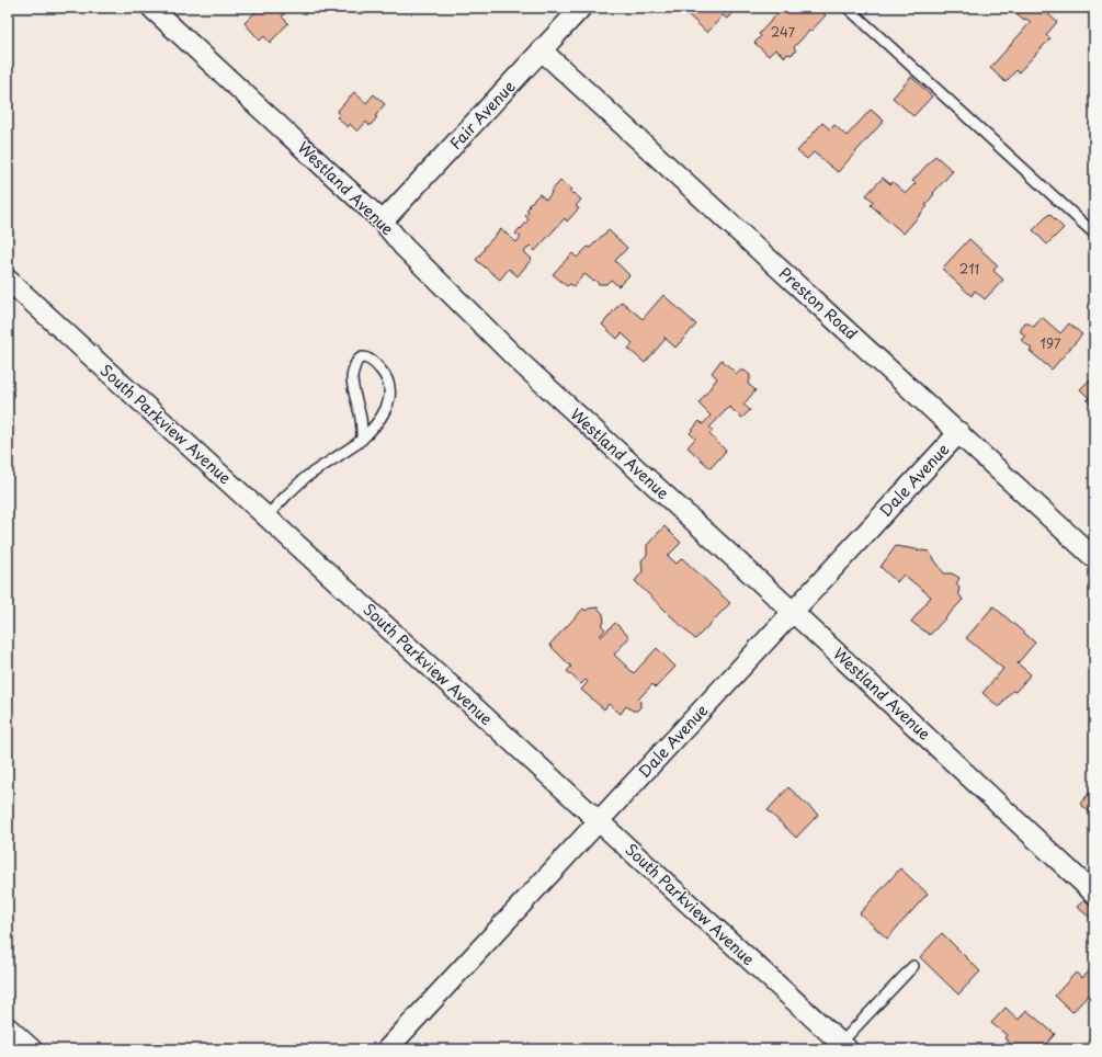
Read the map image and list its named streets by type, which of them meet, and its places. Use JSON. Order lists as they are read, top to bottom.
{
  "streets": {
    "street": [
      "Fair Avenue",
      "Westland Avenue",
      "Preston Road",
      "South Parkview Avenue",
      "Dale Avenue"
    ]
  },
  "crossings": [
    ["Fair Avenue", "Westland Avenue"],
    ["Fair Avenue", "Preston Road"],
    ["Westland Avenue", "Dale Avenue"],
    ["Preston Road", "Dale Avenue"],
    ["South Parkview Avenue", "Dale Avenue"]
  ],
  "house_numbers": ["247", "211", "197"]
}
